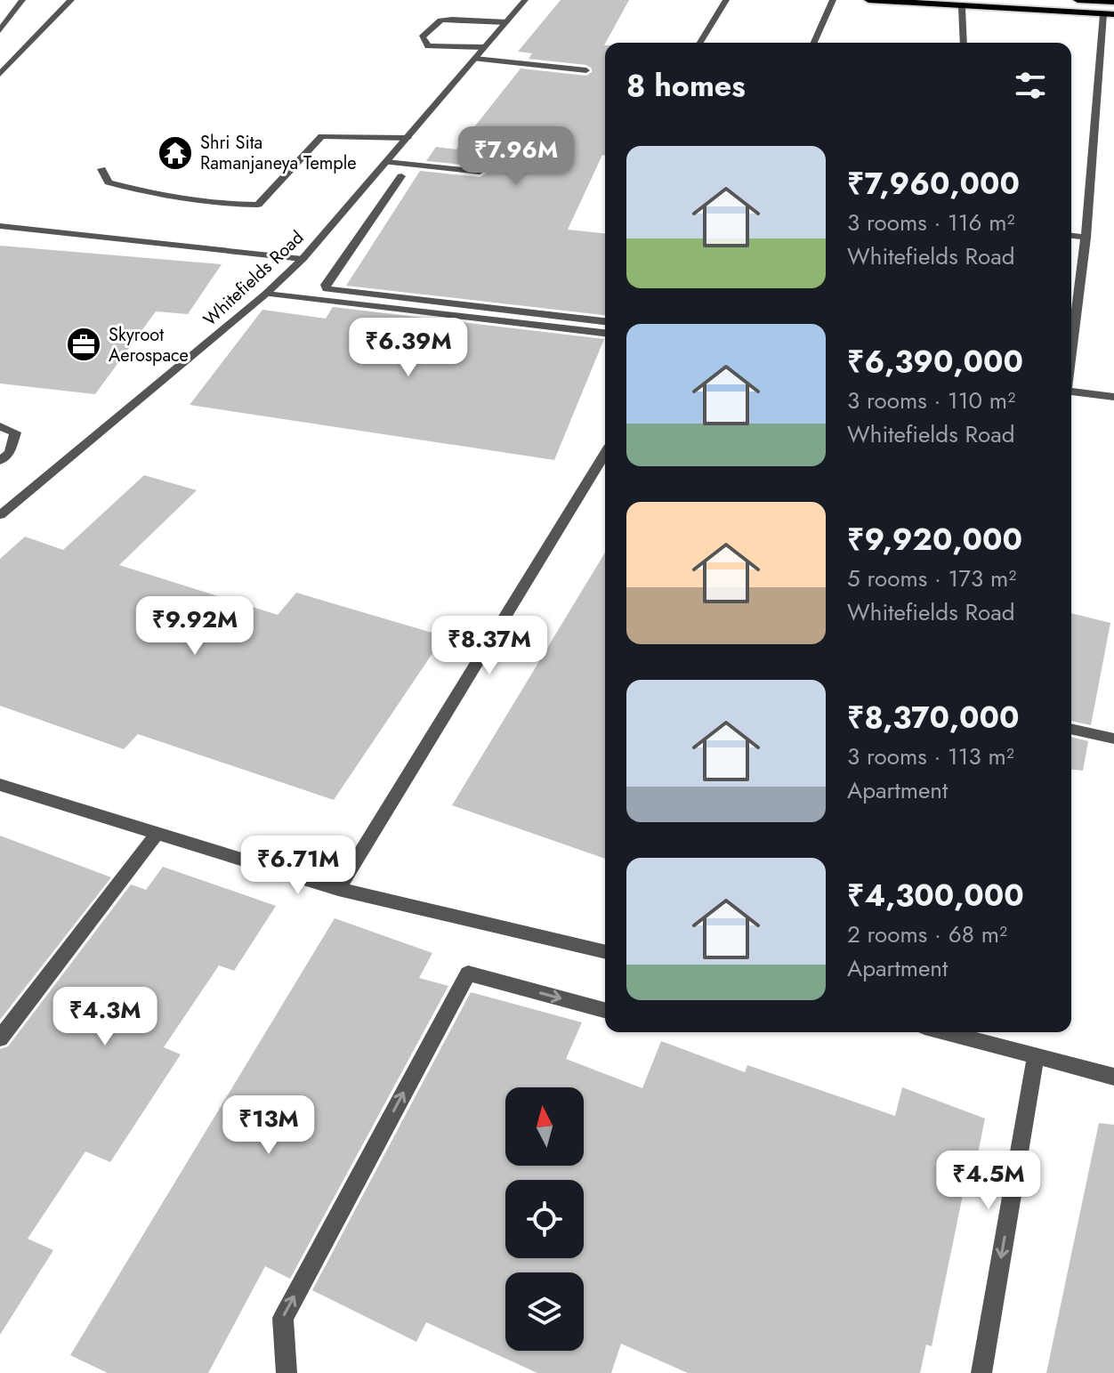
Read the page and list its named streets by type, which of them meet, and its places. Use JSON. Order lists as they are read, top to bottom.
{
  "streets": {
    "street": ["Whitefields Road"]
  },
  "places": {
    "temple": ["Shri Sita Ramanjaneya Temple"],
    "office": ["Skyroot Aerospace"]
  },
  "north": "top",
  "page": {
    "heading": "8 homes",
    "price": [
      "₹7.96M",
      "₹6.39M",
      "₹9.92M",
      "₹8.37M",
      "₹6.71M",
      "₹4.3M",
      "₹13M",
      "₹4.5M"
    ],
    "list": [
      {
        "name": "₹7,960,000",
        "note": "3 rooms · 116 m² · Whitefields Road"
      },
      {
        "name": "₹6,390,000",
        "note": "3 rooms · 110 m² · Whitefields Road"
      },
      {
        "name": "₹9,920,000",
        "note": "5 rooms · 173 m² · Whitefields Road"
      },
      {
        "name": "₹8,370,000",
        "note": "3 rooms · 113 m² · Apartment"
      },
      {
        "name": "₹4,300,000",
        "note": "2 rooms · 68 m² · Apartment"
      }
    ]
  }
}
